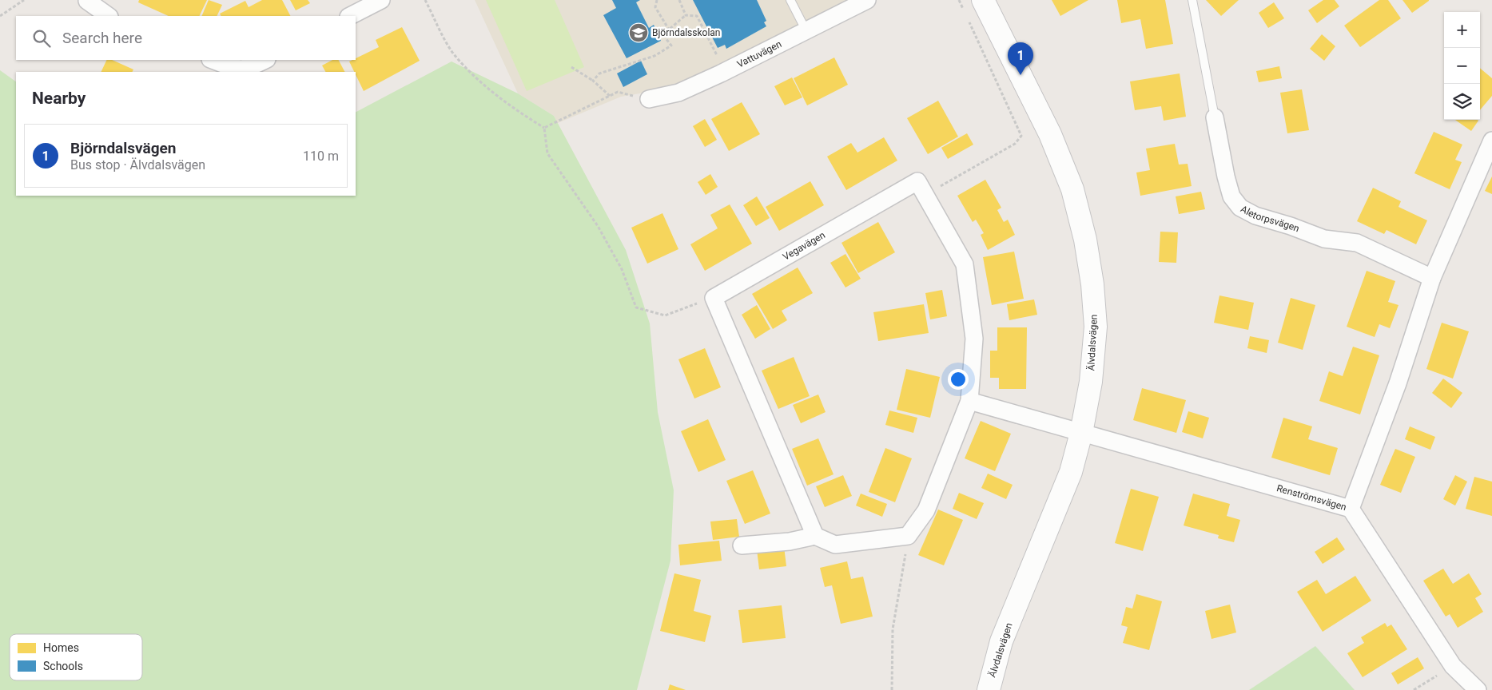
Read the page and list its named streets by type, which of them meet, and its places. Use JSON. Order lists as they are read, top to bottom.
{
  "streets": {
    "street": [
      "Vattuvägen",
      "Aletorpsvägen",
      "Vegavägen",
      "Älvdalsvägen",
      "Renströmsvägen"
    ]
  },
  "crossings": [
    ["Älvdalsvägen", "Renströmsvägen"]
  ],
  "places": {
    "school or university": ["Björndalsskolan"]
  },
  "legend": ["Homes", "Schools"],
  "page": {
    "map_buttons": ["+", "−"],
    "search": "Search here",
    "pins": "1",
    "heading": "Nearby",
    "list": [
      {
        "mark": "1",
        "name": "Björndalsvägen",
        "note": "Bus stop · Älvdalsvägen",
        "value": "110 m"
      }
    ]
  }
}
